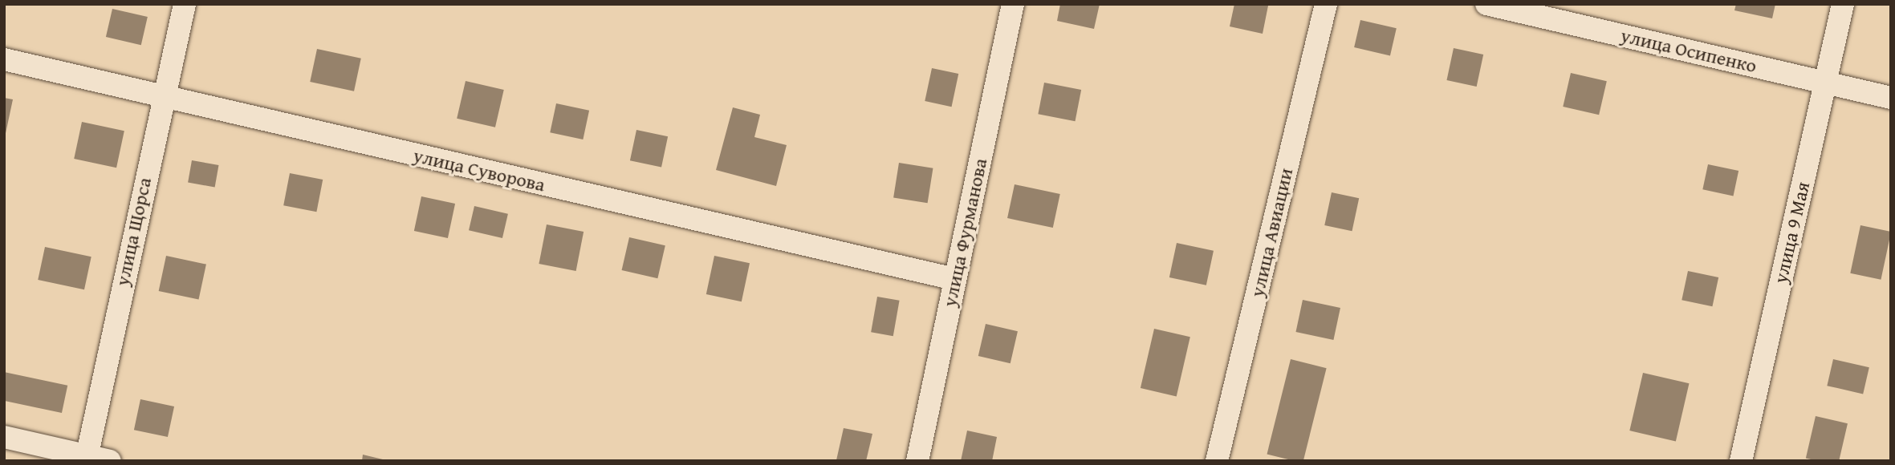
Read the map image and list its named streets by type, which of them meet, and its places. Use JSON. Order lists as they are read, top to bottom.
{
  "streets": {
    "street": [
      "улица Осипенко",
      "улица Суворова",
      "улица Щорса",
      "улица Фурманова",
      "улица Авиации",
      "улица 9 Мая"
    ]
  },
  "crossings": [
    ["улица Осипенко", "улица 9 Мая"],
    ["улица Суворова", "улица Щорса"],
    ["улица Суворова", "улица Фурманова"]
  ]
}
